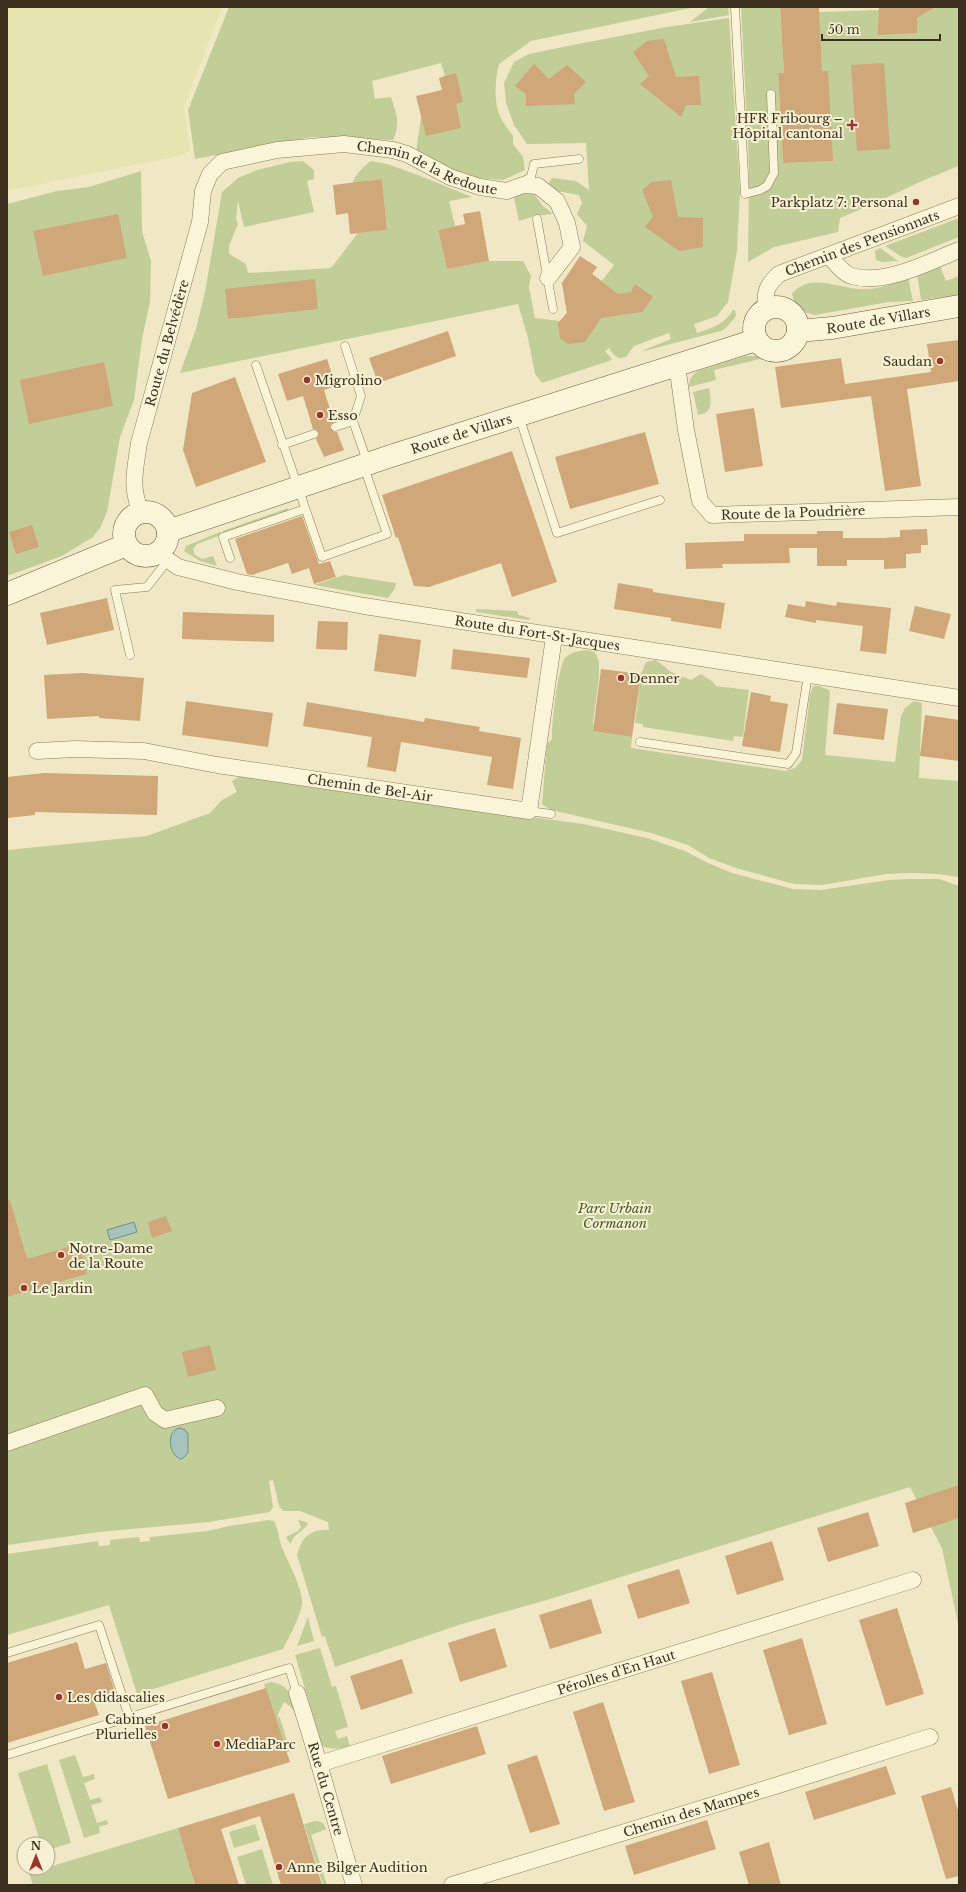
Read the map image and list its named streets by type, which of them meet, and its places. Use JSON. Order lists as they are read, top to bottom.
{
  "streets": {
    "main road": ["Route de Villars"],
    "street": [
      "Chemin de la Redoute",
      "Chemin des Pensionnats",
      "Route du Belvédère",
      "Route de la Poudrière",
      "Route du Fort-St-Jacques",
      "Chemin de Bel-Air",
      "Pérolles d'En Haut",
      "Rue du Centre",
      "Chemin des Mampes"
    ]
  },
  "crossings": [
    ["Chemin de la Redoute", "Route du Belvédère"],
    ["Chemin des Pensionnats", "Route de Villars"],
    ["Route de Villars", "Route du Belvédère"],
    ["Route de Villars", "Route de la Poudrière"],
    ["Route de Villars", "Route du Fort-St-Jacques"],
    ["Route du Belvédère", "Route du Fort-St-Jacques"],
    ["Pérolles d'En Haut", "Rue du Centre"]
  ],
  "parks": ["Parc Urbain Cormanon"],
  "places": {
    "health": ["HFR Fribourg – Hôpital cantonal"],
    "other": [
      "Parkplatz 7: Personal",
      "Saudan",
      "Migrolino",
      "Esso",
      "Denner",
      "Notre-Dame de la Route",
      "Le Jardin",
      "Les didascalies",
      "Cabinet Plurielles",
      "MediaParc",
      "Anne Bilger Audition"
    ]
  },
  "scale_bar": "50 m",
  "north": "top"
}
